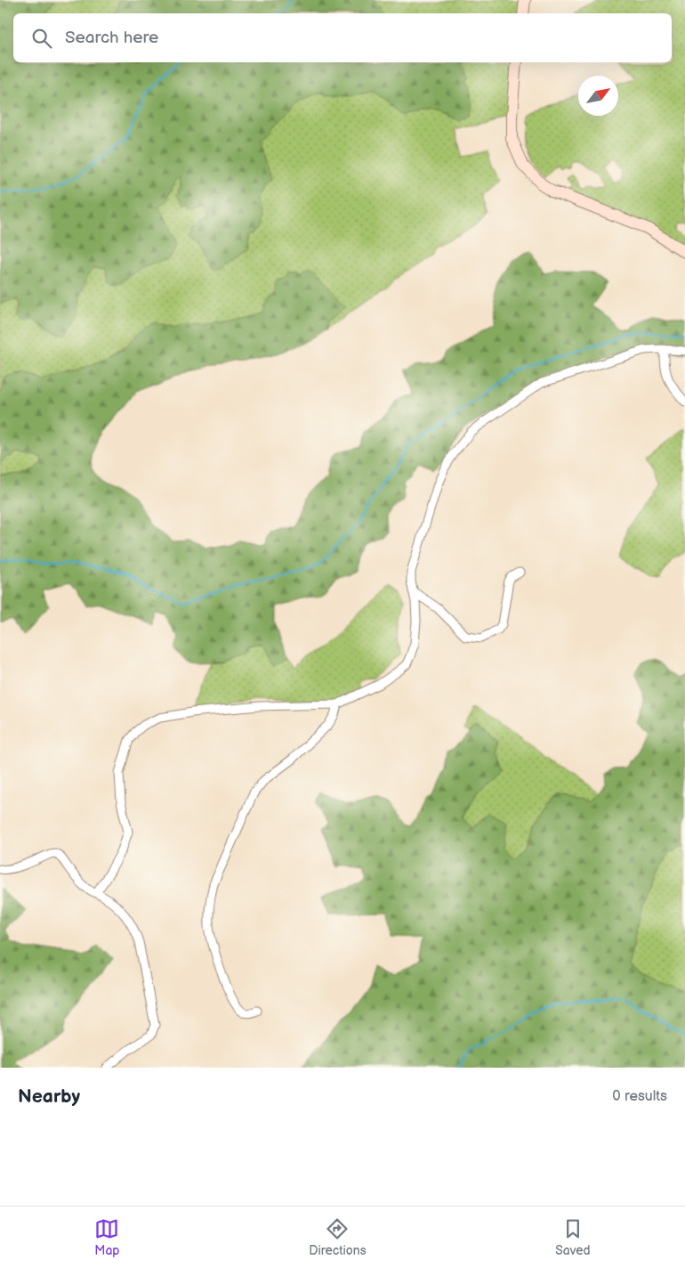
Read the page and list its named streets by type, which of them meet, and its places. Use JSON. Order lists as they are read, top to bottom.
{
  "north": "top right",
  "page": {
    "search": "Search here",
    "heading": ["Nearby", "0 results"],
    "nav": ["Map", "Directions", "Saved"]
  }
}
